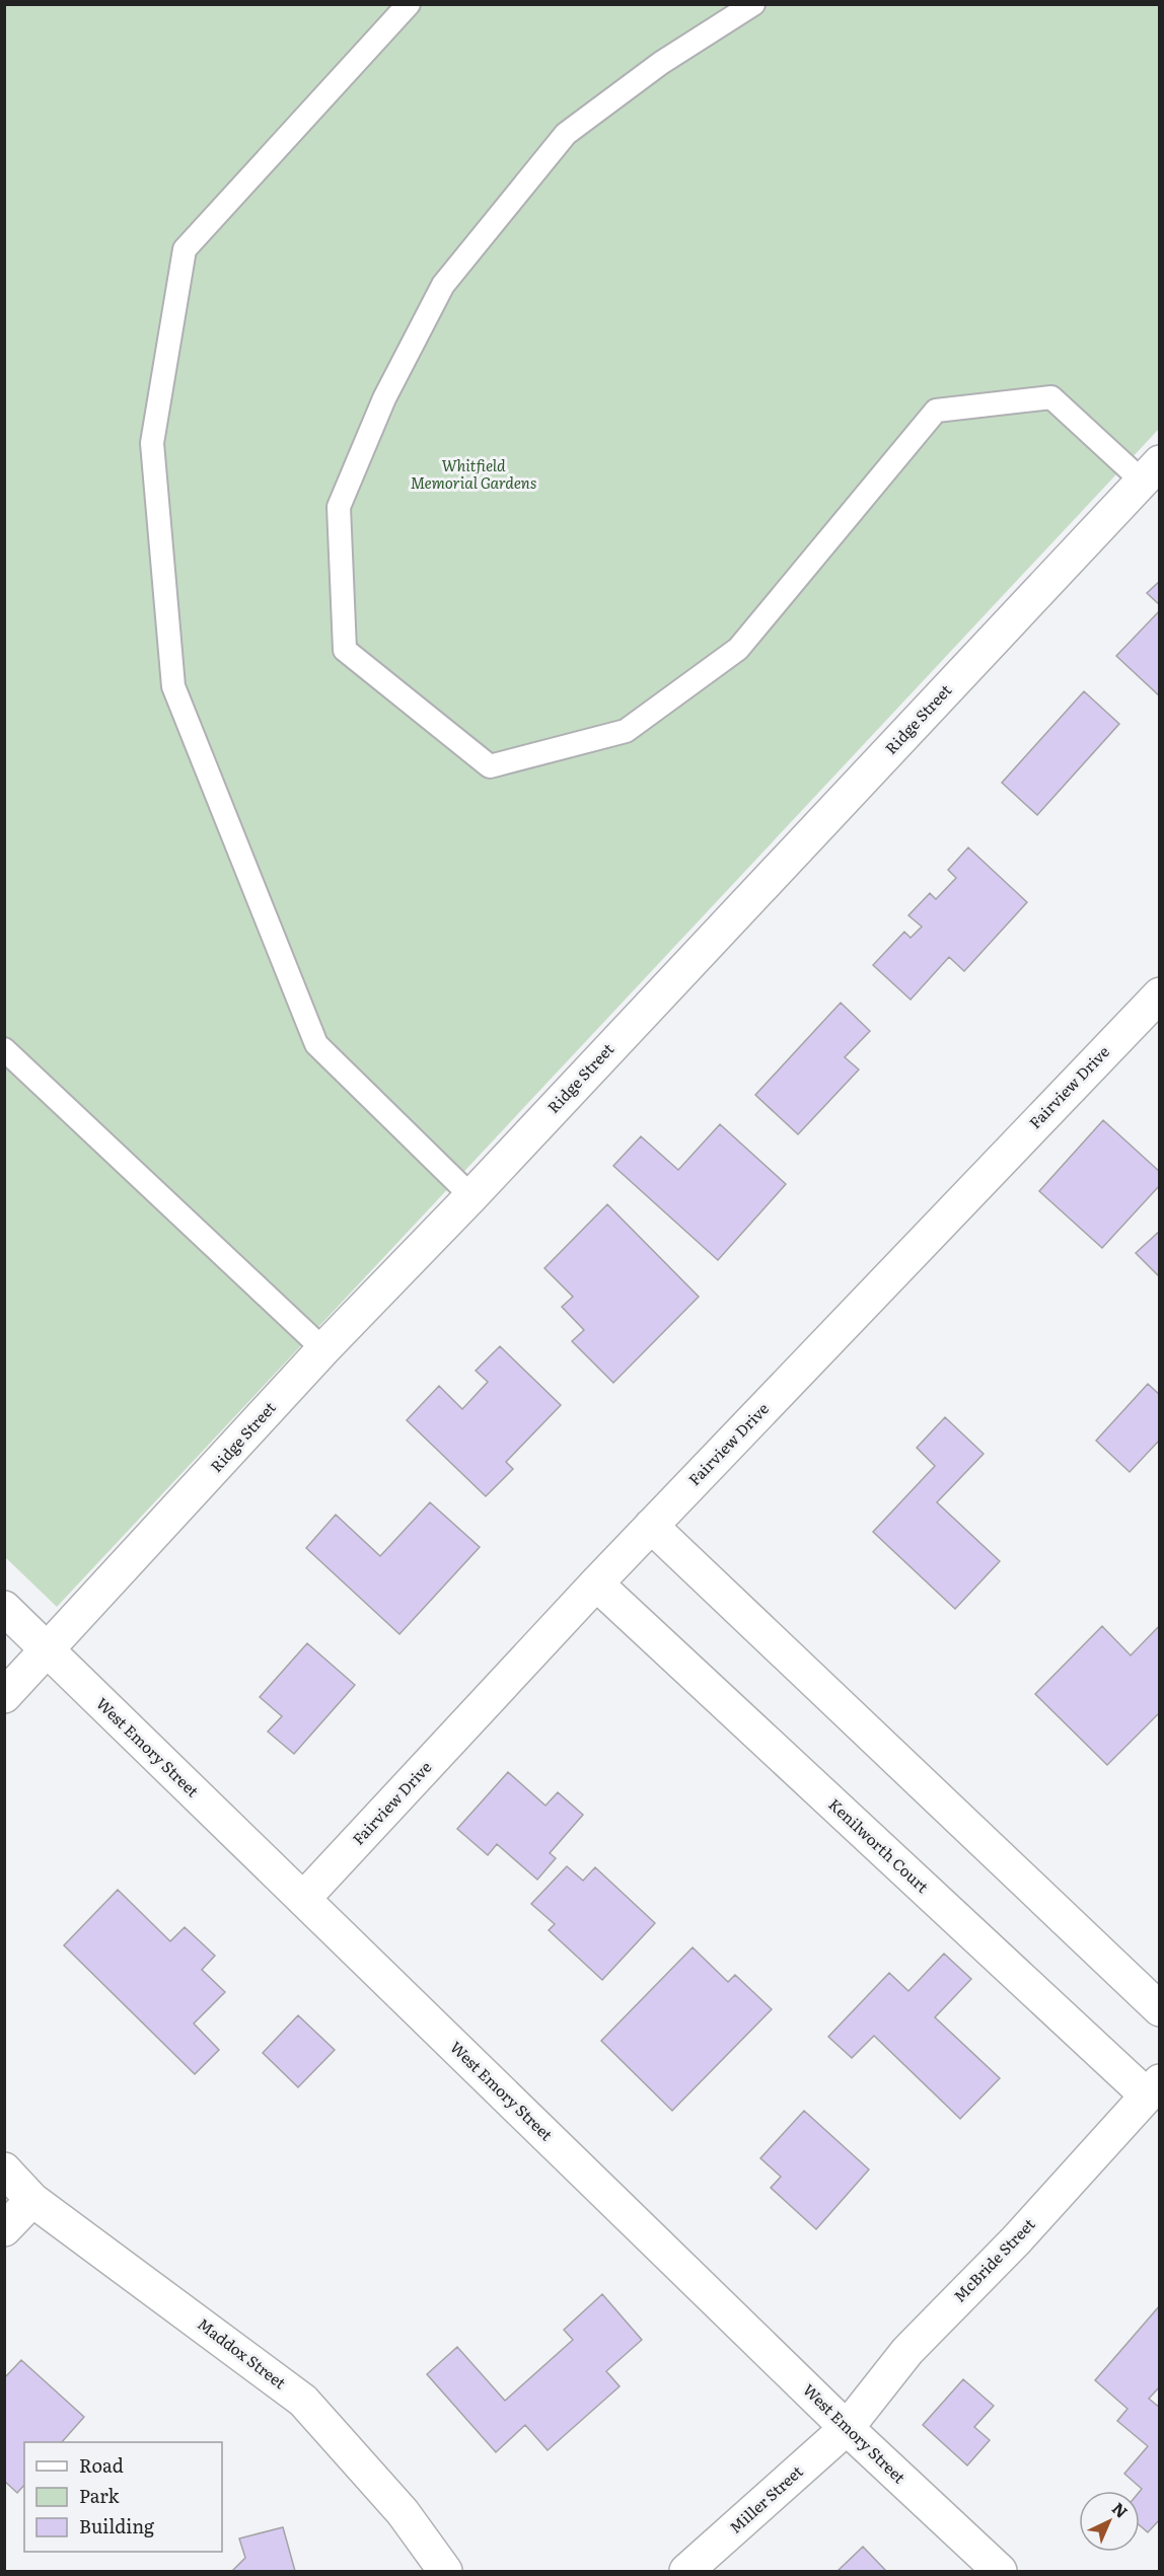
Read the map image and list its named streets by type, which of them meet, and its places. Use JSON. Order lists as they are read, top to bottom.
{
  "streets": {
    "street": [
      "Ridge Street",
      "Fairview Drive",
      "West Emory Street",
      "Kenilworth Court",
      "McBride Street",
      "Maddox Street",
      "Miller Street"
    ]
  },
  "crossings": [
    ["Ridge Street", "West Emory Street"],
    ["Fairview Drive", "West Emory Street"],
    ["Fairview Drive", "Kenilworth Court"],
    ["West Emory Street", "McBride Street"],
    ["West Emory Street", "Miller Street"],
    ["Kenilworth Court", "McBride Street"],
    ["McBride Street", "Miller Street"]
  ],
  "parks": ["Whitfield Memorial Gardens"],
  "legend": ["Road", "Park", "Building"],
  "north": "top right"
}
